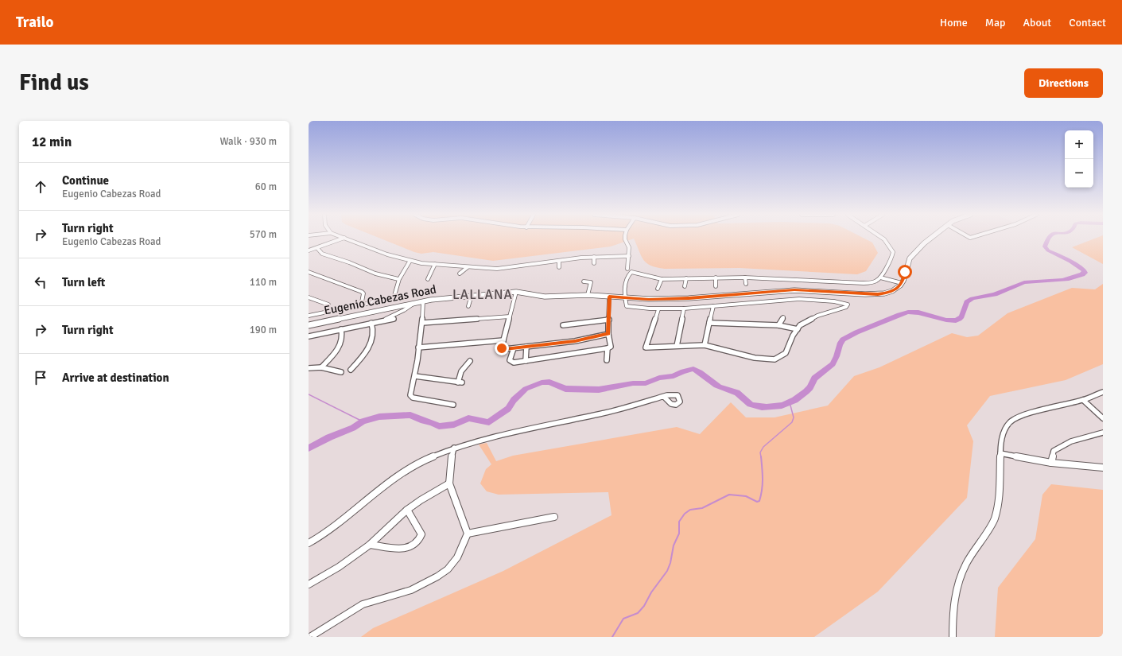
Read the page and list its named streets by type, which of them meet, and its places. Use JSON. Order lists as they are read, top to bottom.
{
  "streets": {
    "street": ["Eugenio Cabezas Road"]
  },
  "districts": ["LALLANA"],
  "page": {
    "header": "Trailo",
    "nav": [
      "Home",
      "Map",
      "About",
      "Contact"
    ],
    "buttons": "Directions",
    "title": "Find us",
    "heading": ["12 min", "Walk · 930 m"],
    "map_buttons": ["+", "−"],
    "list": [
      ["Continue", "Eugenio Cabezas Road", "60 m"],
      ["Turn right", "Eugenio Cabezas Road", "570 m"],
      ["Turn left", "110 m"],
      ["Turn right", "190 m"],
      "Arrive at destination"
    ]
  }
}
